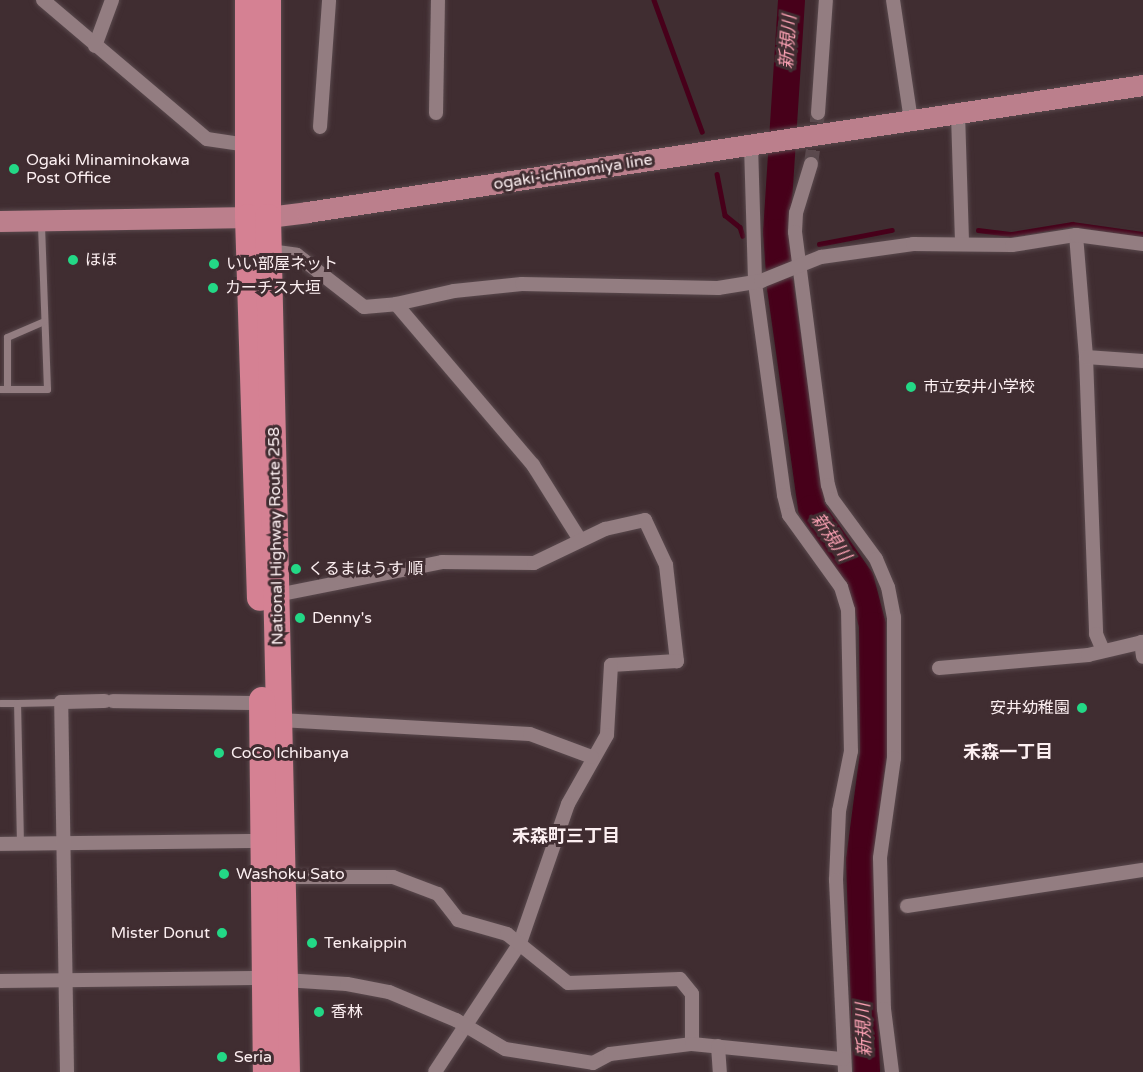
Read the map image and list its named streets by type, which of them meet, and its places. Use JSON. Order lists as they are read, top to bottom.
{
  "streets": {
    "highway": ["National Highway Route 258"],
    "main road": ["ogaki-ichinomiya line"]
  },
  "crossings": [
    ["ogaki-ichinomiya line", "National Highway Route 258"]
  ],
  "districts": ["禾森一丁目", "禾森町三丁目"],
  "water": ["新規川"],
  "places": [
    "Ogaki Minaminokawa Post Office",
    "ほほ",
    "いい部屋ネット",
    "カーチス大垣",
    "市立安井小学校",
    "くるまはうす 順",
    "Denny's",
    "安井幼稚園",
    "CoCo Ichibanya",
    "Washoku Sato",
    "Mister Donut",
    "Tenkaippin",
    "香林",
    "Seria"
  ]
}
